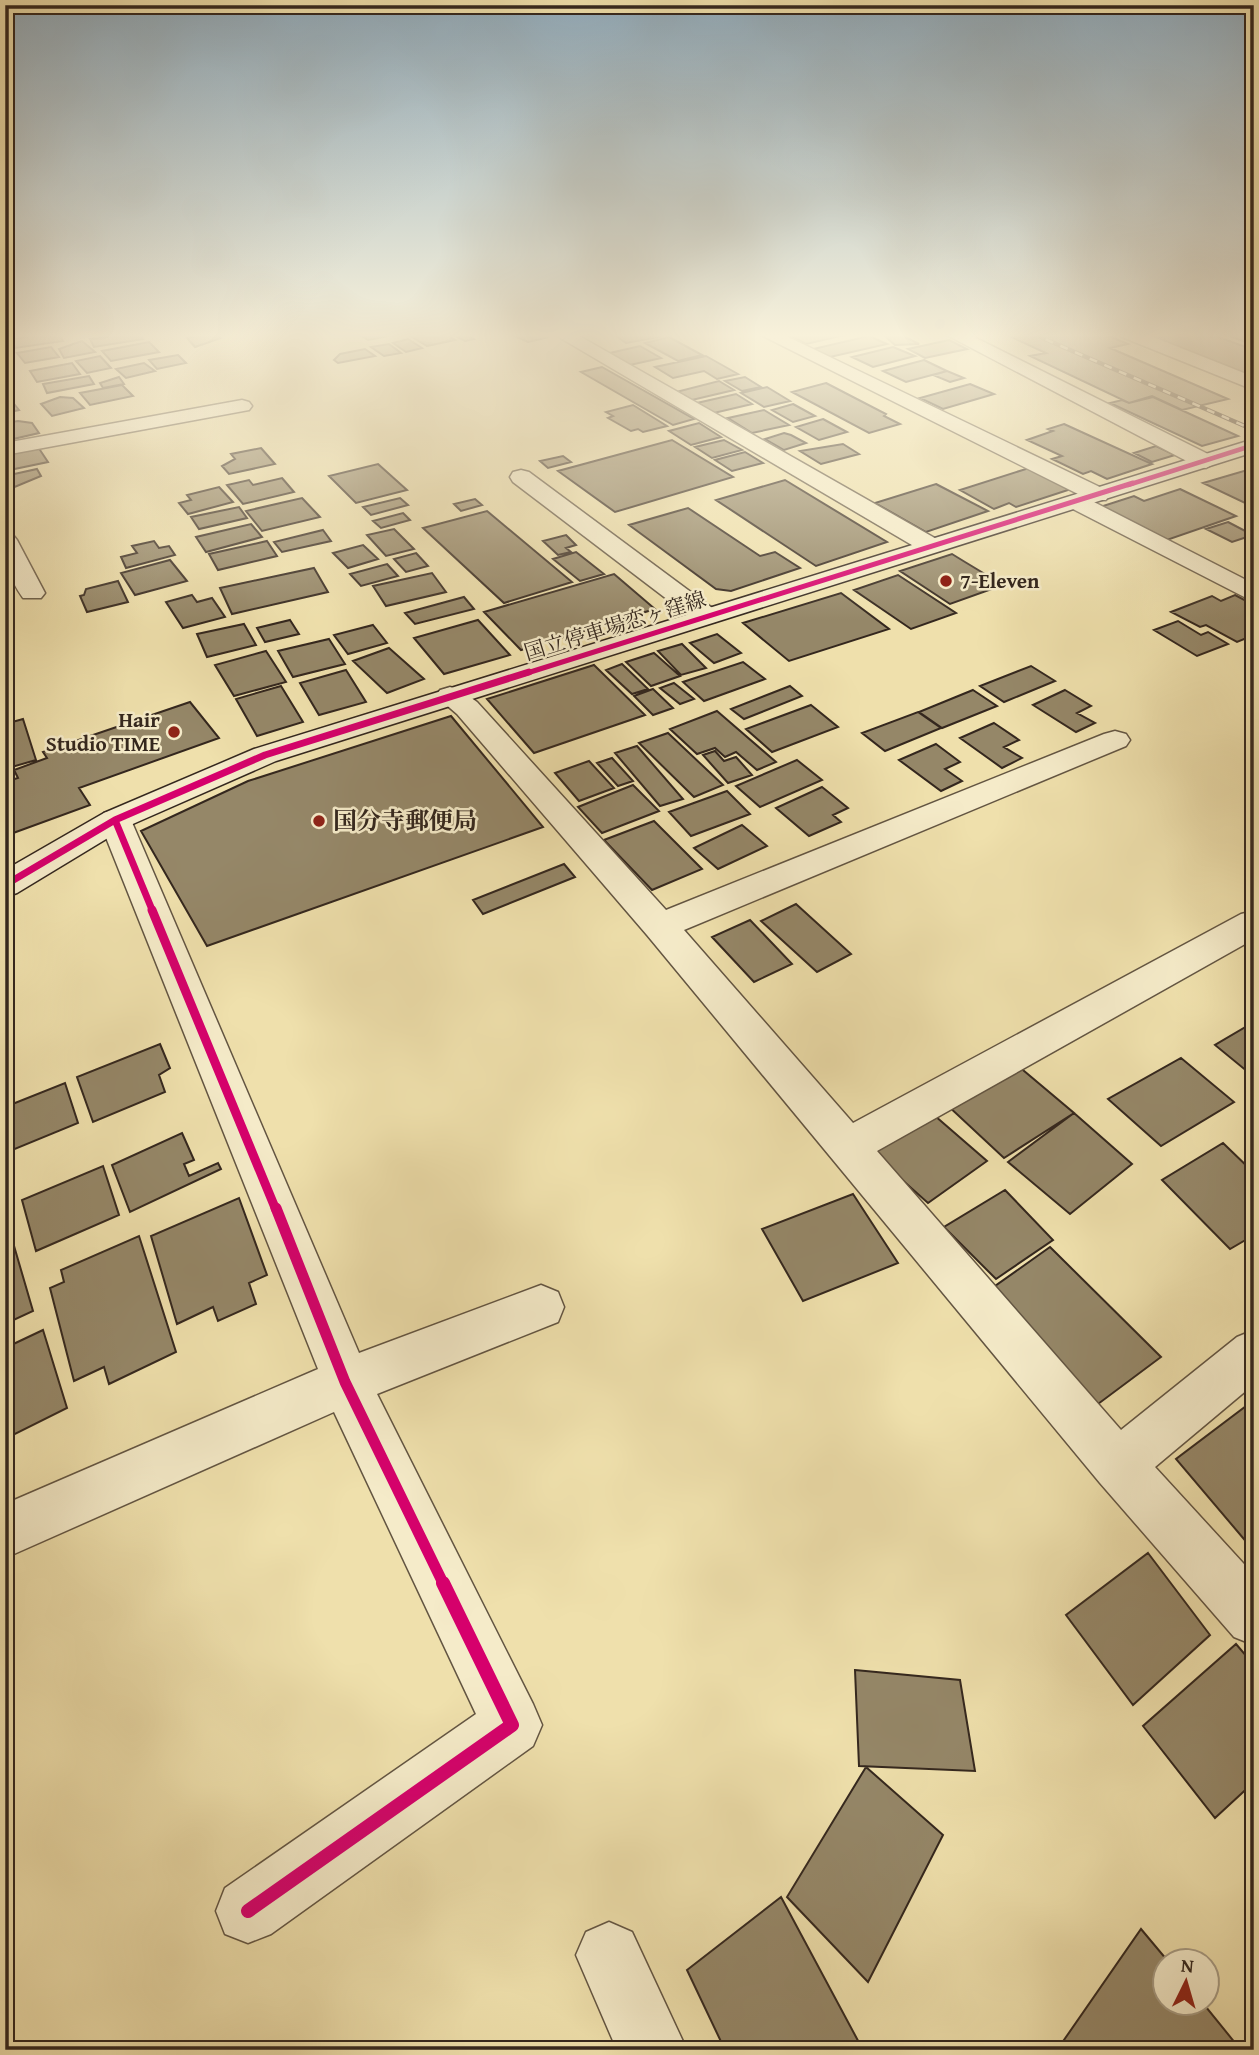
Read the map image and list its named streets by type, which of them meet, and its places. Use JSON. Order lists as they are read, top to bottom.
{
  "streets": {
    "street": ["国立停車場恋ヶ窪線"]
  },
  "places": ["7-Eleven", "Hair Studio TIME", "国分寺郵便局"],
  "north": "top"
}
